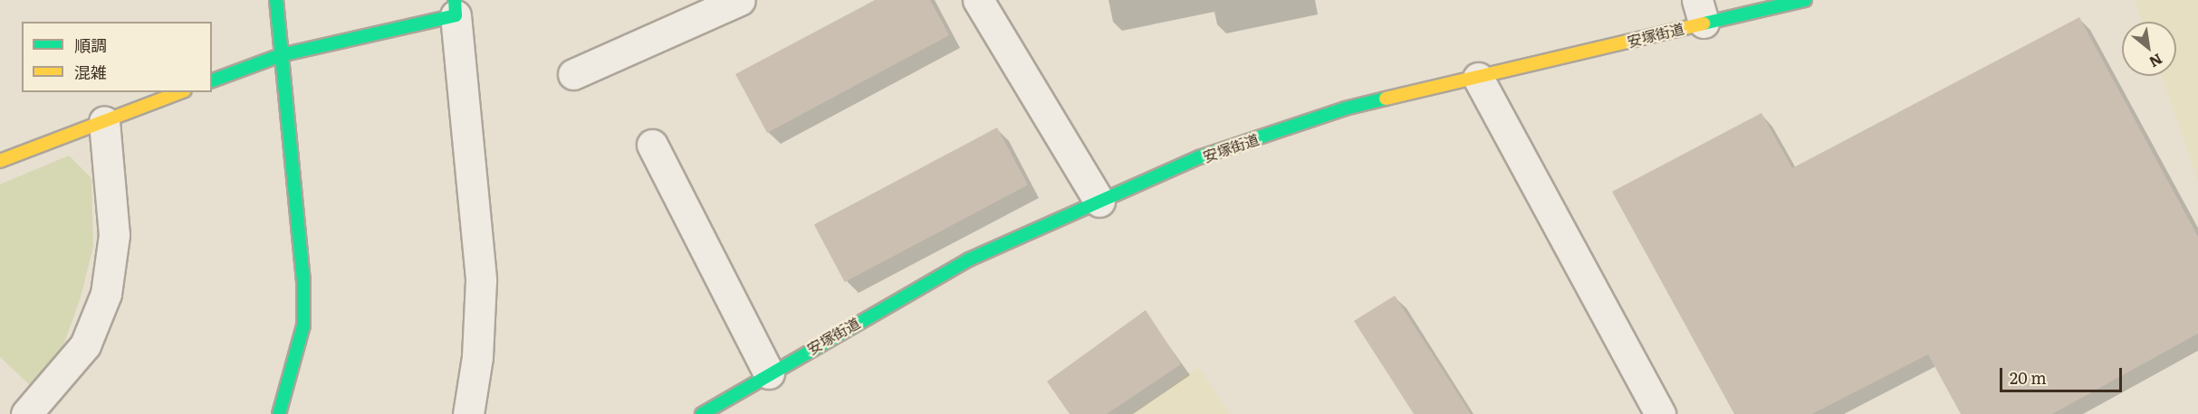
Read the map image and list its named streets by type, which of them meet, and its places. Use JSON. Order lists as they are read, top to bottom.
{
  "streets": {
    "main road": ["安塚街道"]
  },
  "legend": ["順調", "混雑"],
  "scale_bar": "20 m",
  "north": "bottom right"
}
